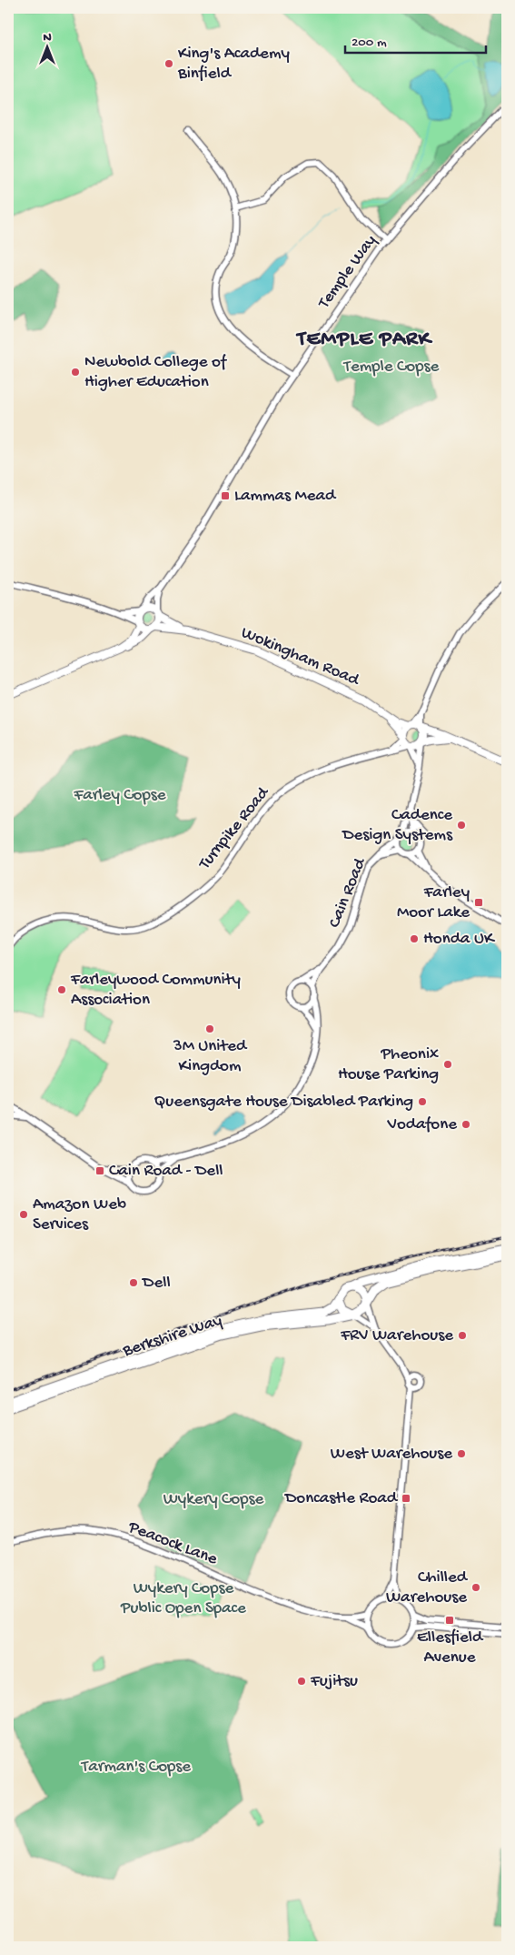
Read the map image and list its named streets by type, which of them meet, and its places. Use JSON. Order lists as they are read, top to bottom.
{
  "streets": {
    "highway": ["Berkshire Way"],
    "main road": ["Wokingham Road"],
    "street": [
      "Temple Way",
      "Turnpike Road",
      "Cain Road",
      "Peacock Lane"
    ]
  },
  "crossings": [
    ["Temple Way", "Wokingham Road"],
    ["Wokingham Road", "Turnpike Road"]
  ],
  "districts": ["TEMPLE PARK"],
  "parks": [
    "Temple Copse",
    "Farley Copse",
    "Wykery Copse",
    "Wykery Copse Public Open Space",
    "Tarman's Copse"
  ],
  "places": {
    "other": [
      "King's Academy Binfield",
      "Newbold College of Higher Education",
      "Cadence Design Systems",
      "Honda UK",
      "Farleywood Community Association",
      "3M United Kingdom",
      "Pheonix House Parking",
      "Queensgate House Disabled Parking",
      "Vodafone",
      "Amazon Web Services",
      "Dell",
      "FRV Warehouse",
      "West Warehouse",
      "Chilled Warehouse",
      "Fujitsu"
    ],
    "transit": [
      "Lammas Mead",
      "Farley Moor Lake",
      "Cain Road - Dell",
      "Doncastle Road",
      "Ellesfield Avenue"
    ]
  },
  "scale_bar": "200 m",
  "north": "top"
}
